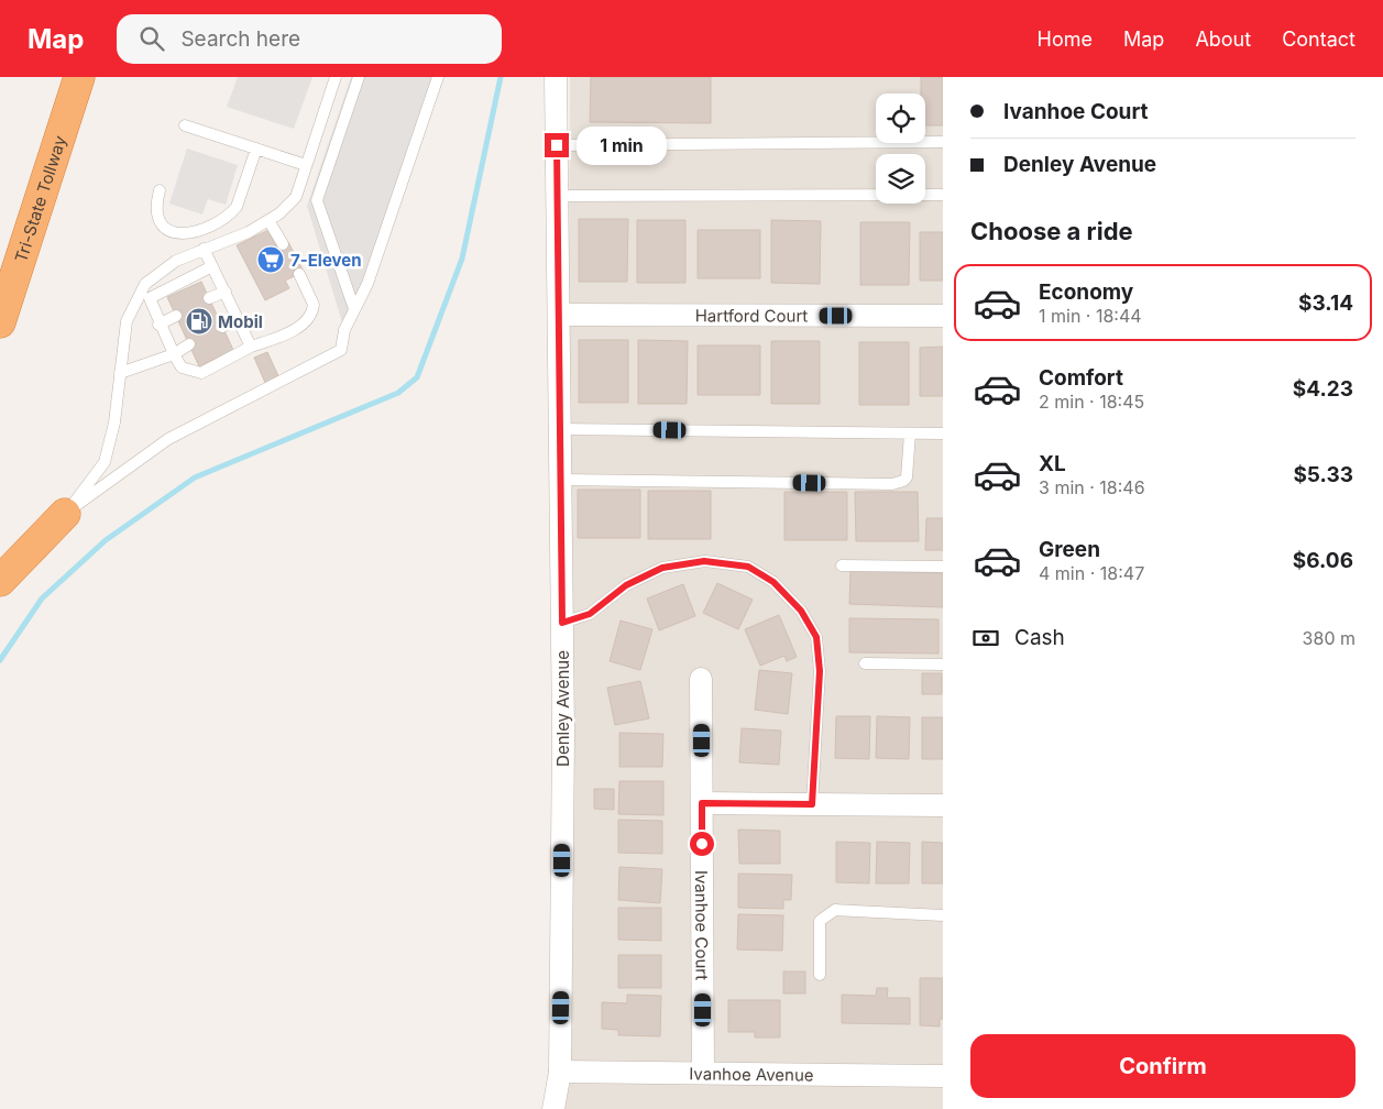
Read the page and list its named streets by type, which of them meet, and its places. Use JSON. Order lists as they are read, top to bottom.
{
  "streets": {
    "highway": ["Tri-State Tollway"],
    "street": [
      "Hartford Court",
      "Denley Avenue",
      "Ivanhoe Court",
      "Ivanhoe Avenue"
    ]
  },
  "crossings": [
    ["Hartford Court", "Denley Avenue"],
    ["Denley Avenue", "Ivanhoe Avenue"],
    ["Ivanhoe Court", "Ivanhoe Avenue"]
  ],
  "places": {
    "supermarket": ["7-Eleven"],
    "fuel station": ["Mobil"]
  },
  "page": {
    "header": "Map",
    "search": "Search here",
    "nav": [
      "Home",
      "Map",
      "About",
      "Contact"
    ],
    "banner": ["Ivanhoe Court", "Denley Avenue"],
    "bubble": "1 min",
    "heading": "Choose a ride",
    "list": [
      {
        "name": "Economy",
        "note": "1 min · 18:44",
        "value": "$3.14"
      },
      {
        "name": "Comfort",
        "note": "2 min · 18:45",
        "value": "$4.23"
      },
      {
        "name": "XL",
        "note": "3 min · 18:46",
        "value": "$5.33"
      },
      {
        "name": "Green",
        "note": "4 min · 18:47",
        "value": "$6.06"
      }
    ],
    "pay": ["Cash", "380 m"],
    "buttons": "Confirm"
  }
}
